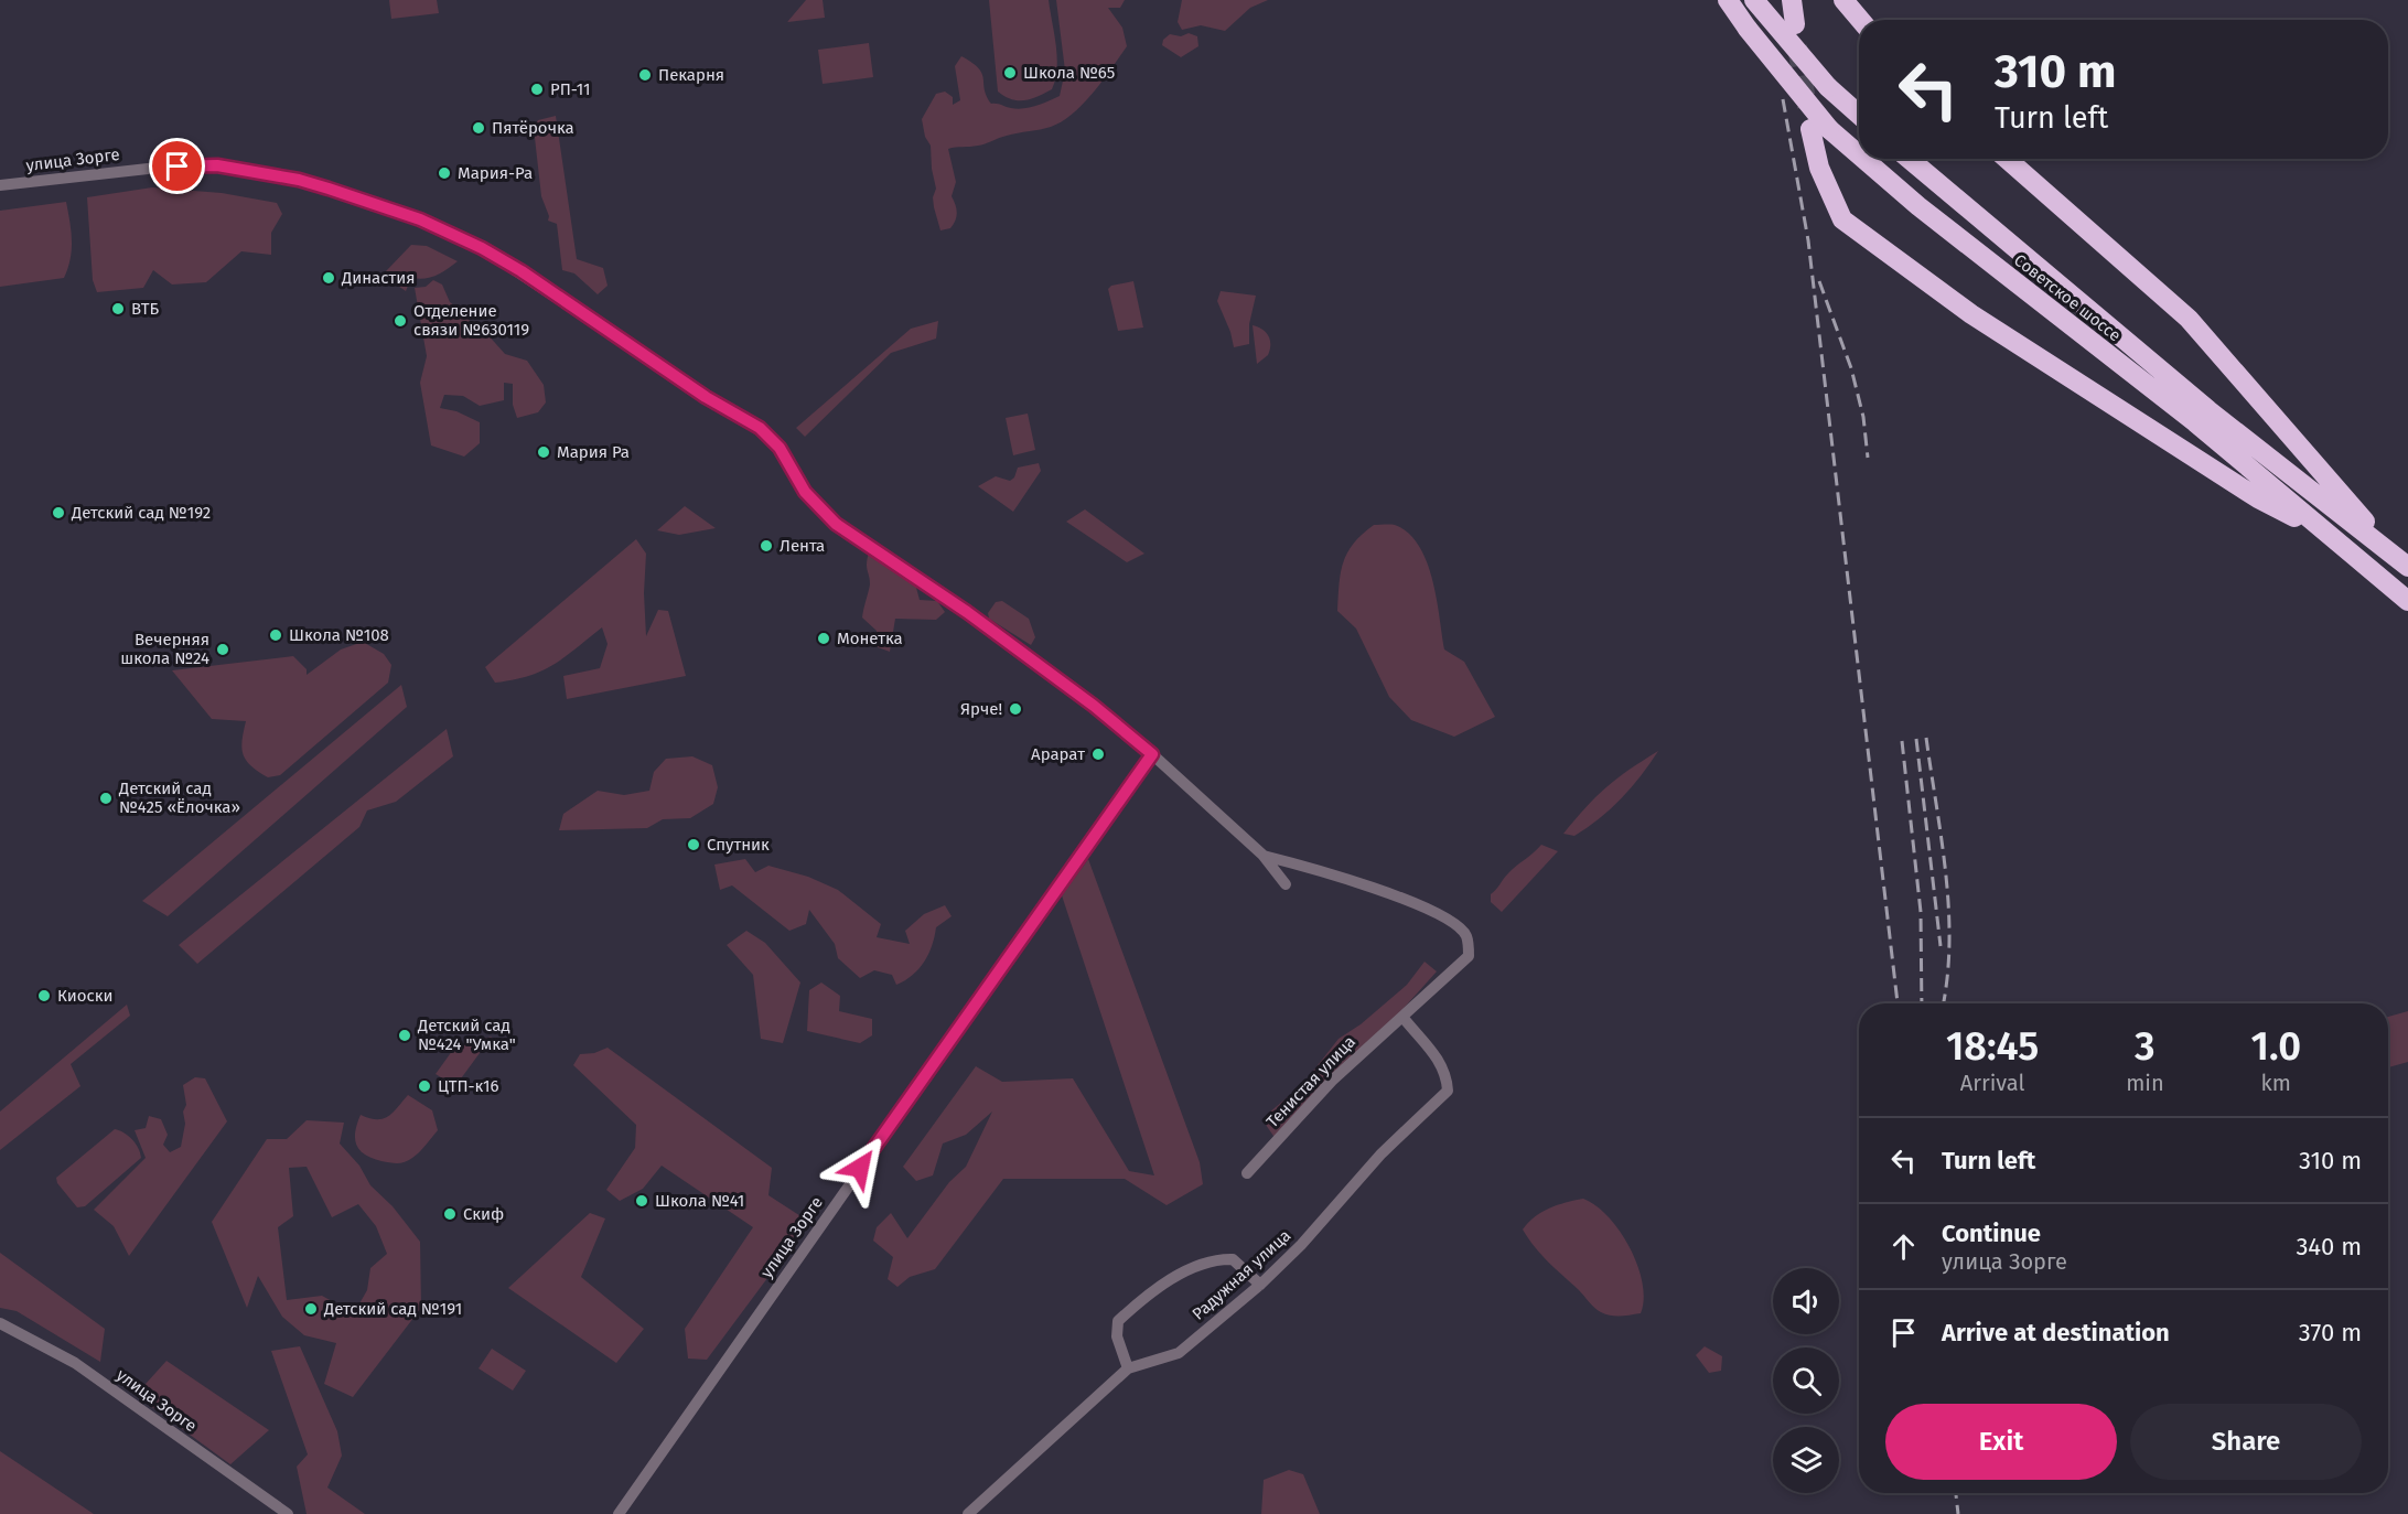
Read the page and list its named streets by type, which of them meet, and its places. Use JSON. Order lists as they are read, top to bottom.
{
  "streets": {
    "highway": ["Советское шоссе"],
    "street": ["улица Зорге", "Тенистая улица", "Радужная улица"]
  },
  "crossings": [
    ["улица Зорге", "Тенистая улица"],
    ["Тенистая улица", "Радужная улица"]
  ],
  "places": [
    "Школа №65",
    "Пекарня",
    "РП-11",
    "Пятёрочка",
    "Мария-Ра",
    "Династия",
    "ВТБ",
    "Отделение связи №630119",
    "Мария Ра",
    "Детский сад №192",
    "Лента",
    "Школа №108",
    "Монетка",
    "Вечерняя школа №24",
    "Ярче!",
    "Арарат",
    "Детский сад №425 «Ёлочка»",
    "Спутник",
    "Киоски",
    "Детский сад №424 \"Умка\"",
    "ЦТП-к16",
    "Школа №41",
    "Скиф",
    "Детский сад №191"
  ],
  "page": {
    "turn": ["310 m", "Turn left"],
    "eta": [
      "18:45",
      "Arrival",
      "3",
      "min",
      "1.0",
      "km"
    ],
    "list": [
      {
        "name": "Turn left",
        "value": "310 m"
      },
      {
        "name": "Continue",
        "note": "улица Зорге",
        "value": "340 m"
      },
      {
        "name": "Arrive at destination",
        "value": "370 m"
      }
    ],
    "buttons": ["Exit", "Share"]
  }
}
